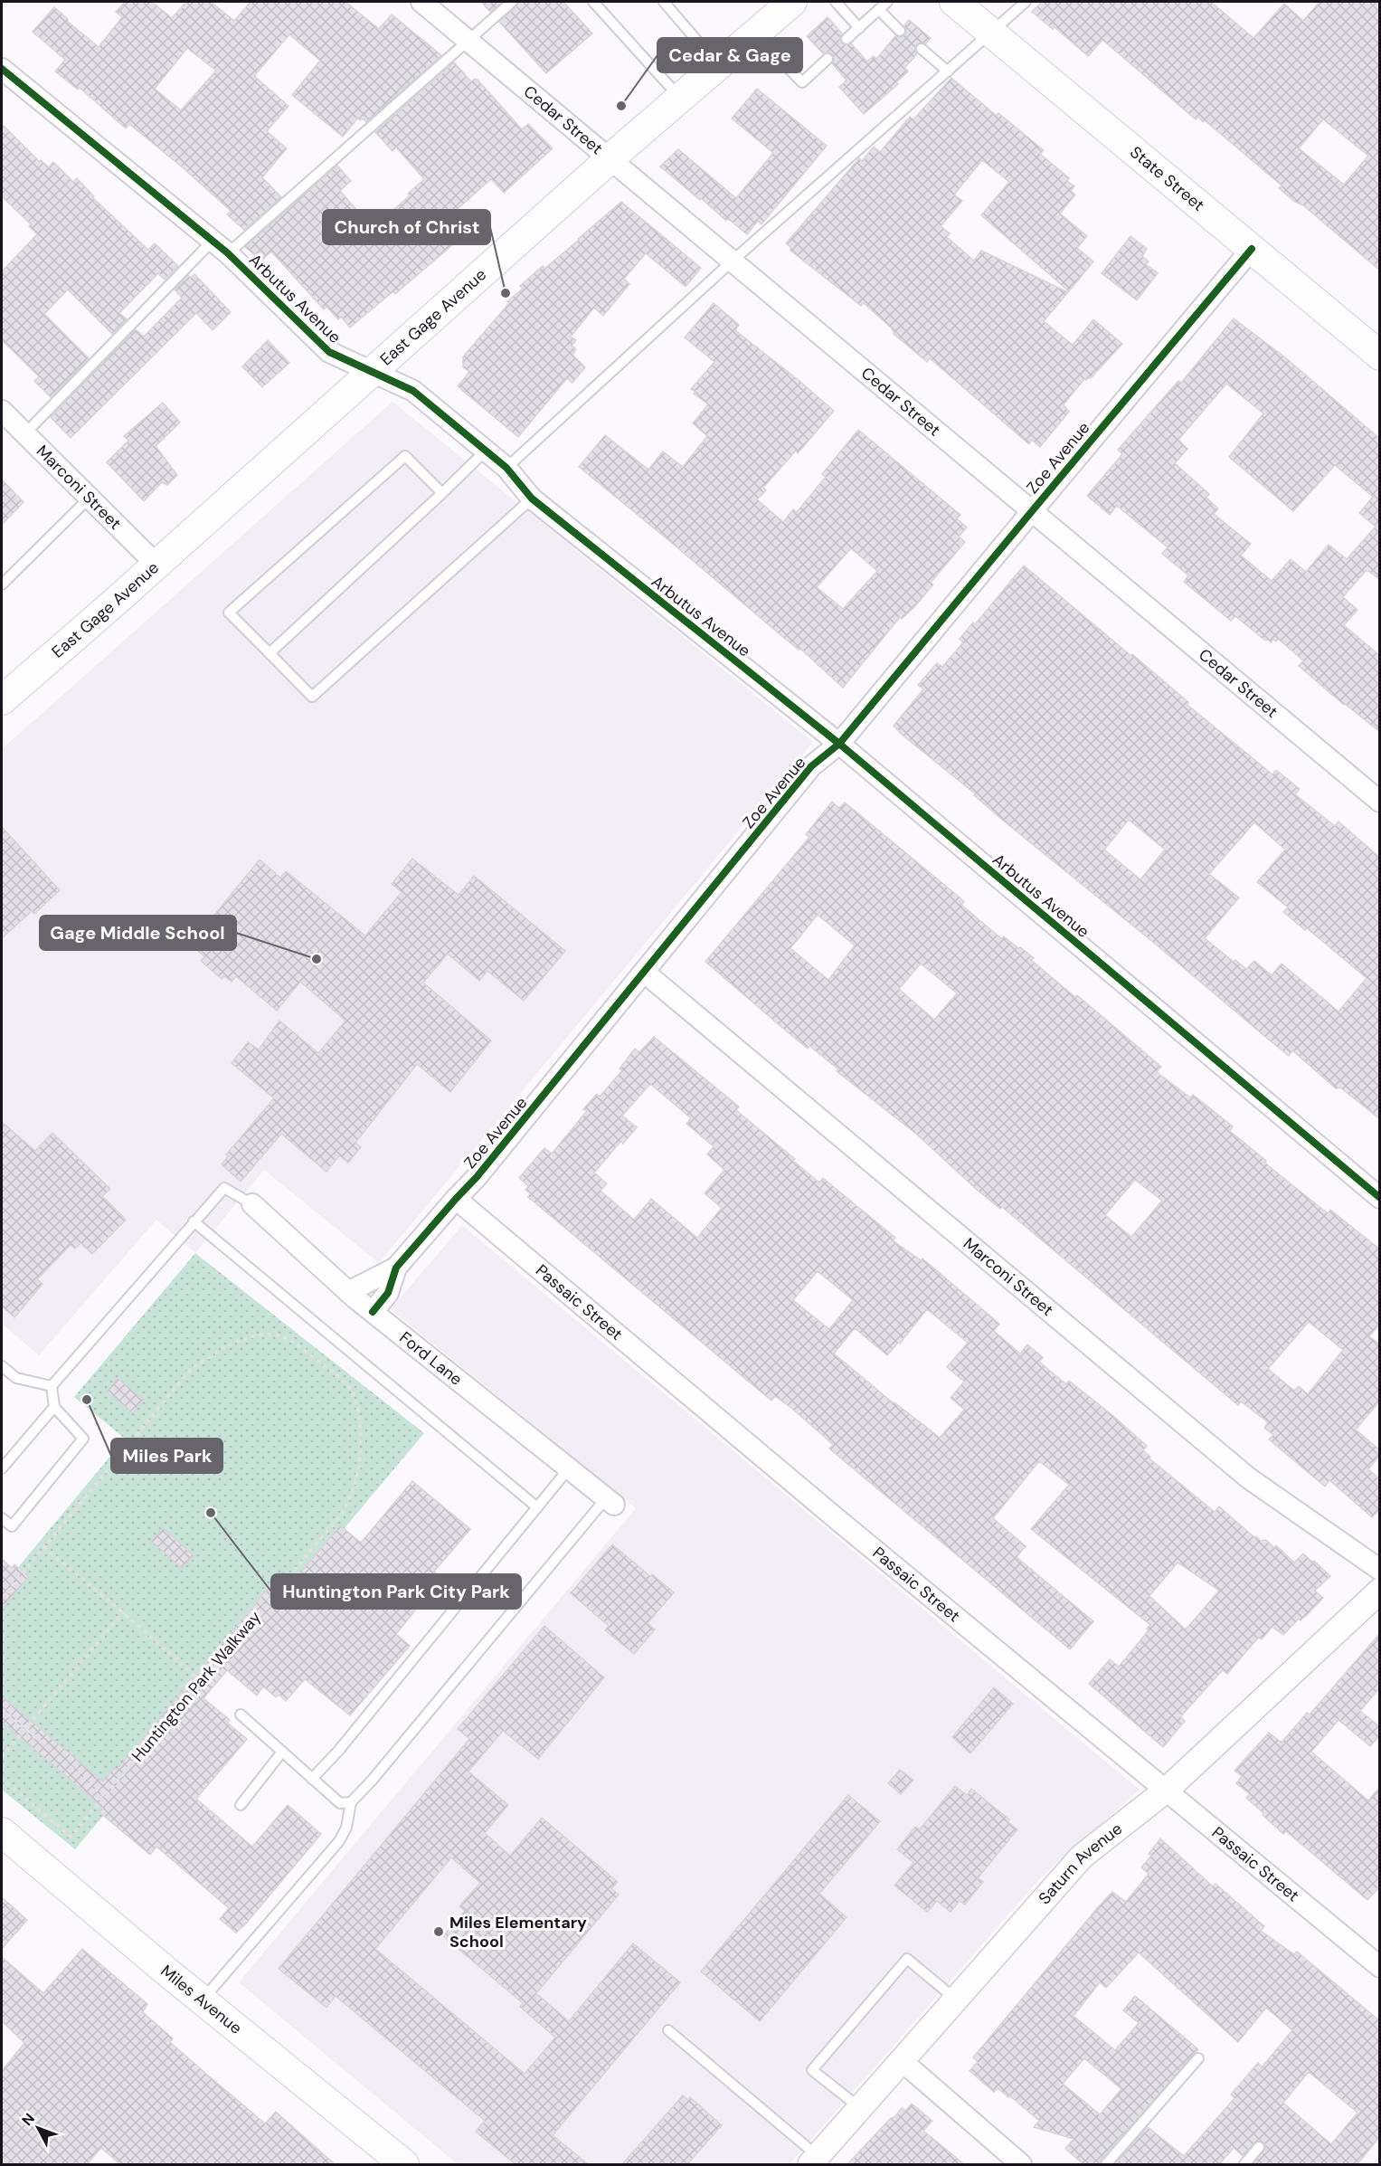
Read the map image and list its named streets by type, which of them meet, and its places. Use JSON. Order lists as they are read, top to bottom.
{
  "streets": {
    "main road": ["State Street", "East Gage Avenue", "Miles Avenue"],
    "street": [
      "Cedar Street",
      "Arbutus Avenue",
      "Zoe Avenue",
      "Marconi Street",
      "Passaic Street",
      "Ford Lane",
      "Saturn Avenue"
    ],
    "path": ["Huntington Park Walkway"]
  },
  "crossings": [
    ["Cedar Street", "East Gage Avenue"],
    ["Cedar Street", "Zoe Avenue"],
    ["State Street", "Zoe Avenue"],
    ["Arbutus Avenue", "East Gage Avenue"],
    ["Arbutus Avenue", "Zoe Avenue"],
    ["East Gage Avenue", "Marconi Street"],
    ["Zoe Avenue", "Marconi Street"],
    ["Zoe Avenue", "Passaic Street"],
    ["Zoe Avenue", "Ford Lane"],
    ["Passaic Street", "Saturn Avenue"]
  ],
  "places": [
    "Cedar & Gage",
    "Church of Christ",
    "Gage Middle School",
    "Miles Park",
    "Huntington Park City Park",
    "Miles Elementary School"
  ],
  "north": "top left"
}
